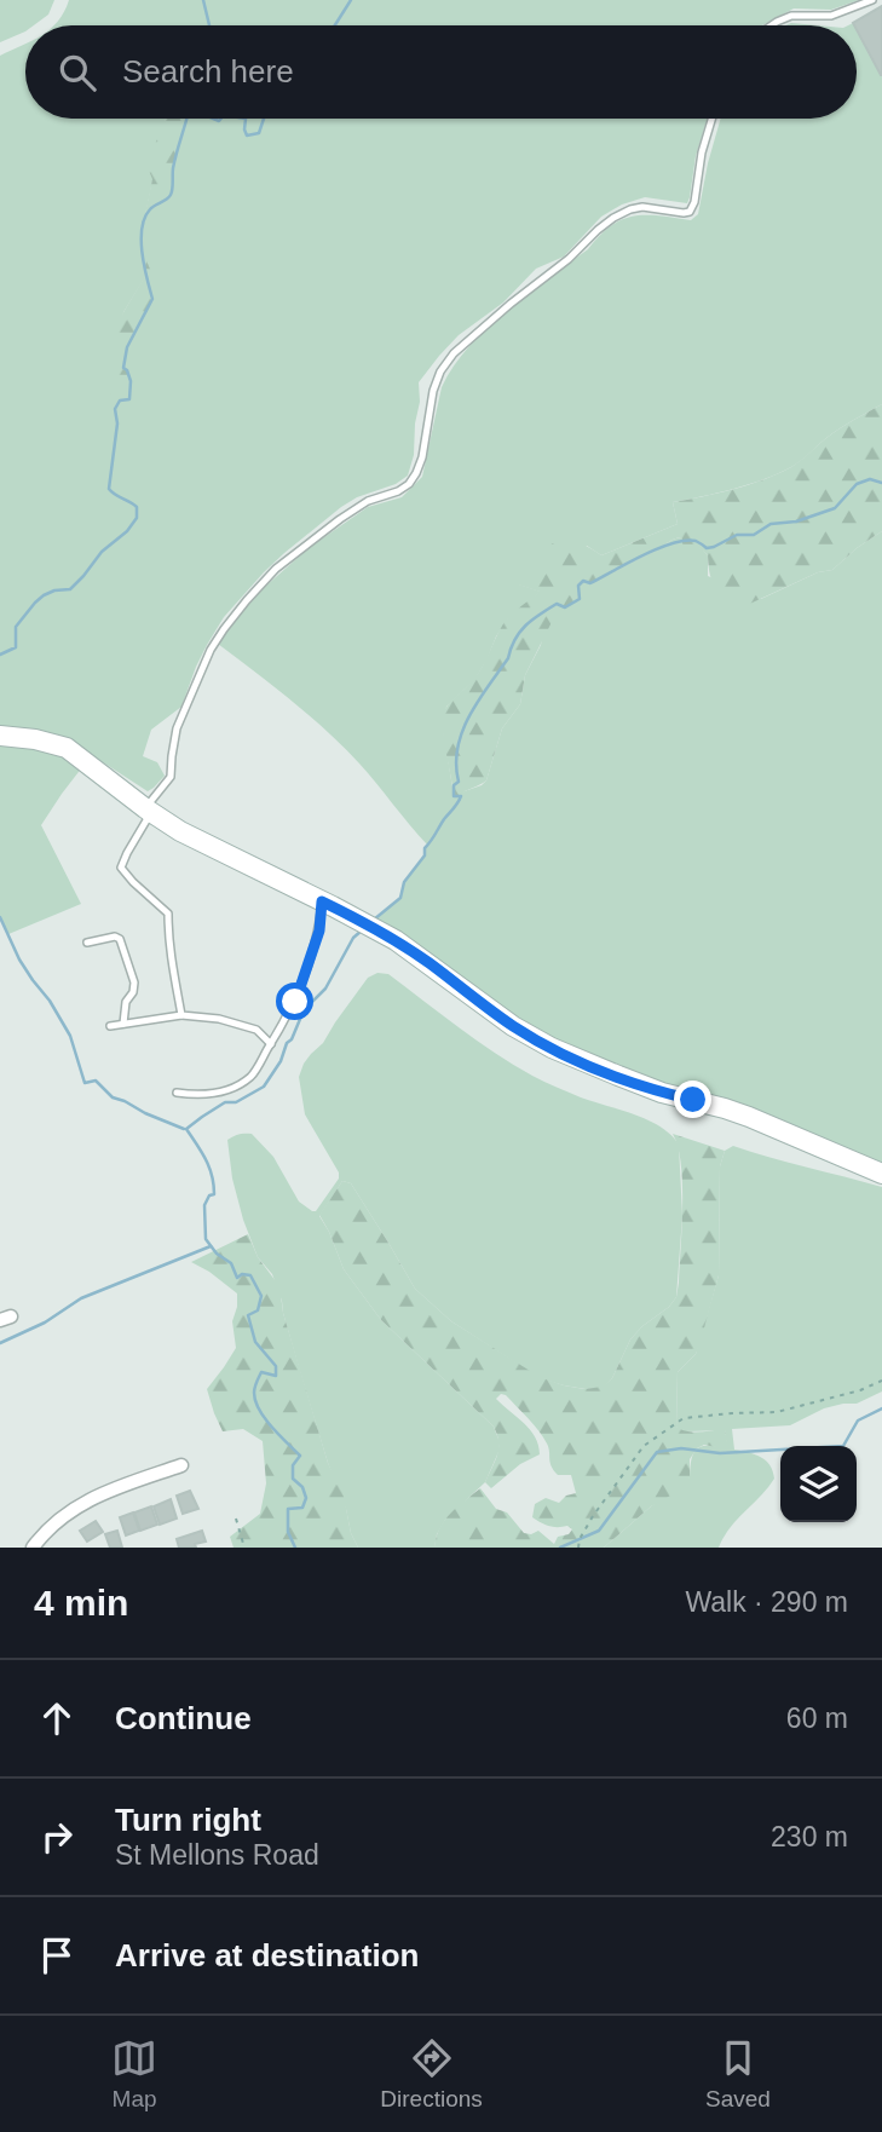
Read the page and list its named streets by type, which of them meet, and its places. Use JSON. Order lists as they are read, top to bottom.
{
  "page": {
    "search": "Search here",
    "heading": ["4 min", "Walk · 290 m"],
    "list": [
      ["Continue", "60 m"],
      ["Turn right", "St Mellons Road", "230 m"],
      "Arrive at destination"
    ],
    "nav": ["Map", "Directions", "Saved"]
  }
}
